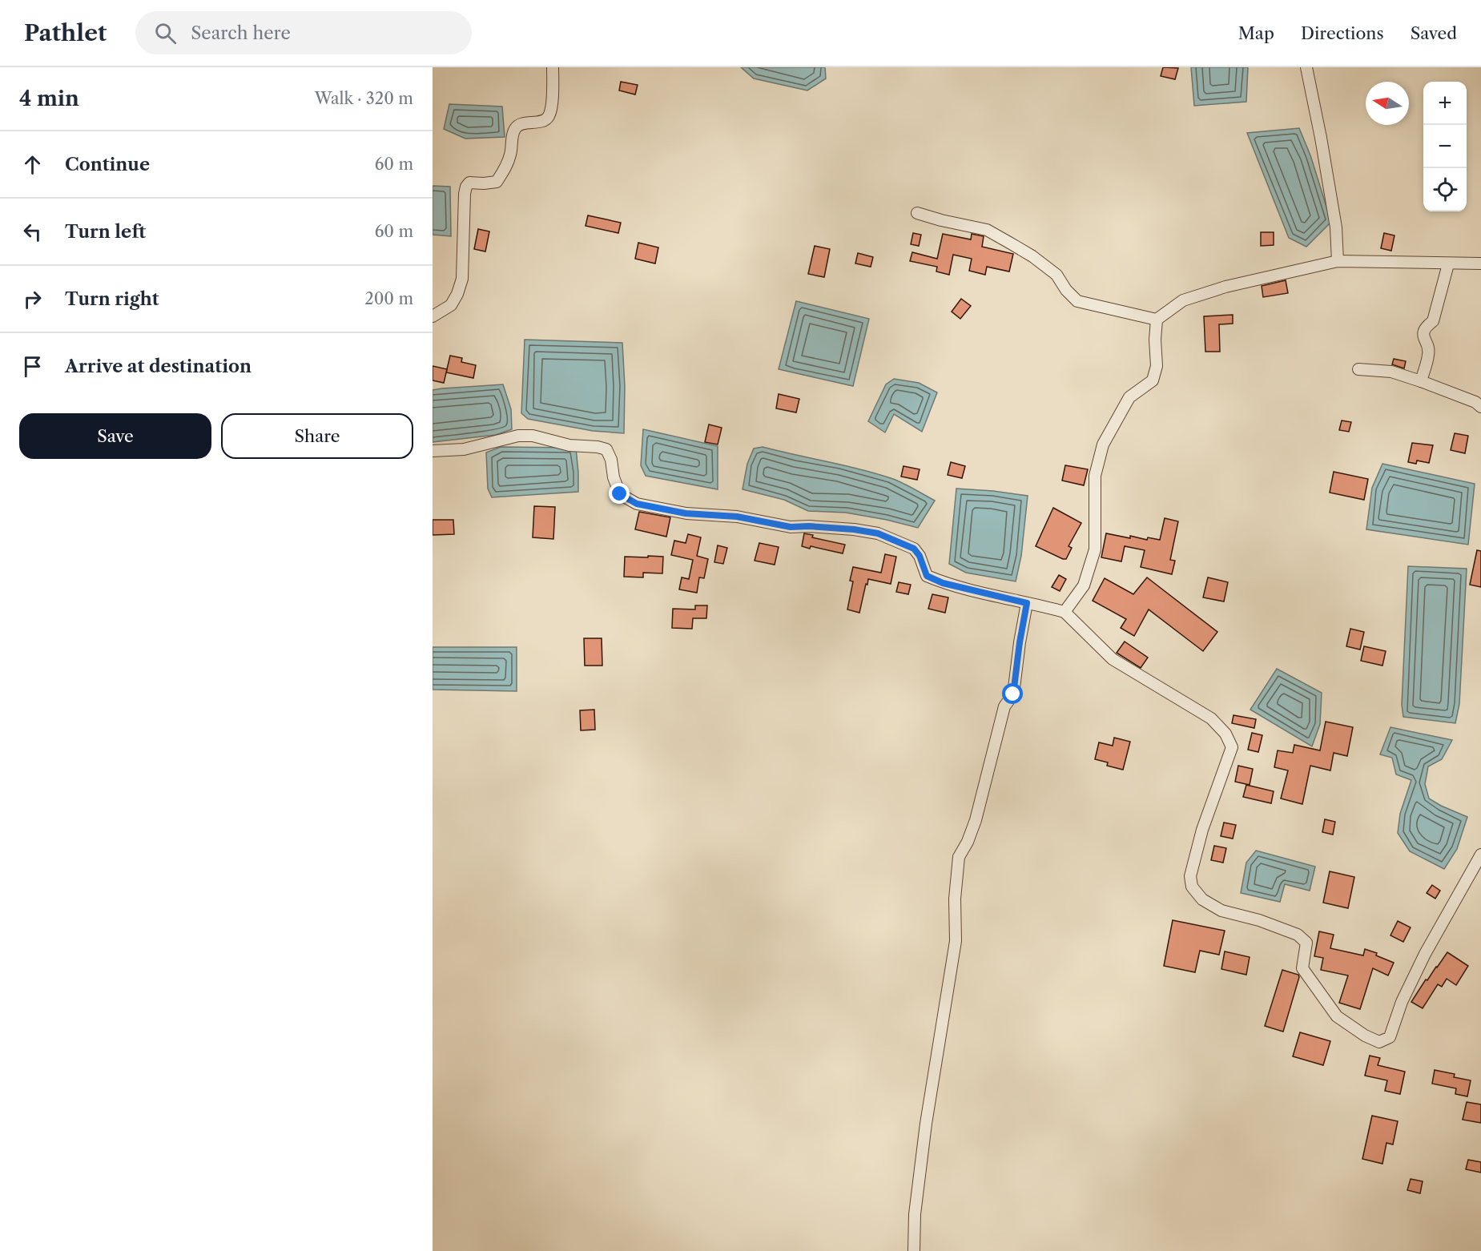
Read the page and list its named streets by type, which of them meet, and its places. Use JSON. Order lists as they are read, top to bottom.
{
  "north": "left",
  "page": {
    "header": "Pathlet",
    "search": "Search here",
    "nav": ["Map", "Directions", "Saved"],
    "heading": ["4 min", "Walk · 320 m"],
    "map_buttons": ["+", "−"],
    "list": [
      ["Continue", "60 m"],
      ["Turn left", "60 m"],
      ["Turn right", "200 m"],
      "Arrive at destination"
    ],
    "buttons": ["Save", "Share"]
  }
}
